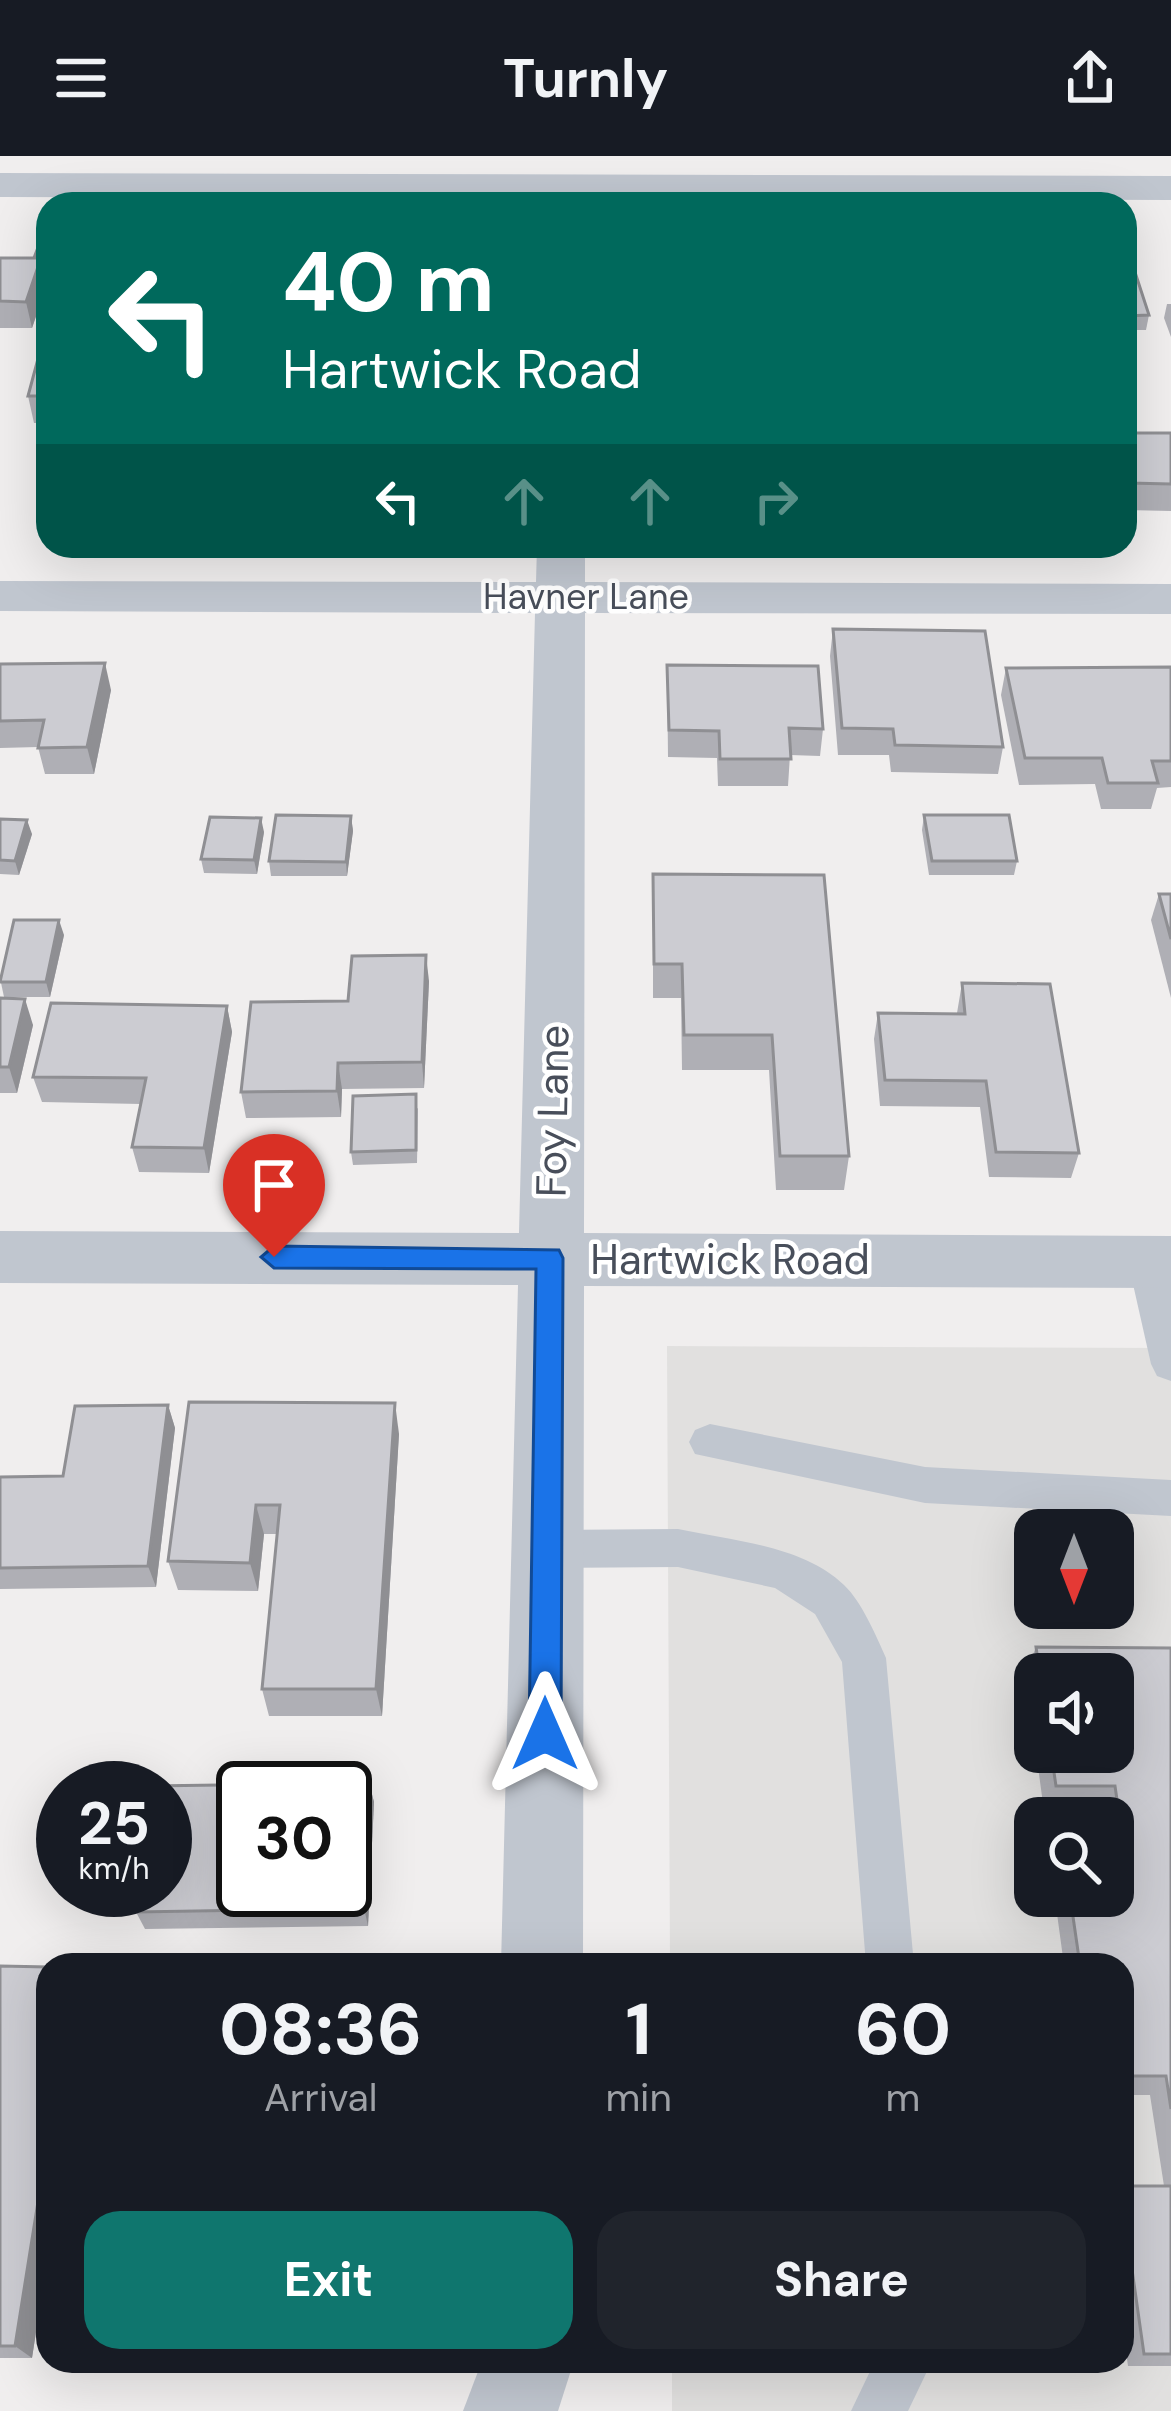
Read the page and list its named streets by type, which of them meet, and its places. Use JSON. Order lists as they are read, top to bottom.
{
  "streets": {
    "street": ["Havner Lane", "Foy Lane", "Hartwick Road"]
  },
  "crossings": [
    ["Havner Lane", "Foy Lane"],
    ["Foy Lane", "Hartwick Road"]
  ],
  "north": "bottom",
  "page": {
    "header": "Turnly",
    "turn": ["40 m", "Hartwick Road"],
    "speed": "25 km/h",
    "limit": "30",
    "eta": [
      "08:36",
      "Arrival",
      "1",
      "min",
      "60",
      "m"
    ],
    "buttons": ["Exit", "Share"]
  }
}
